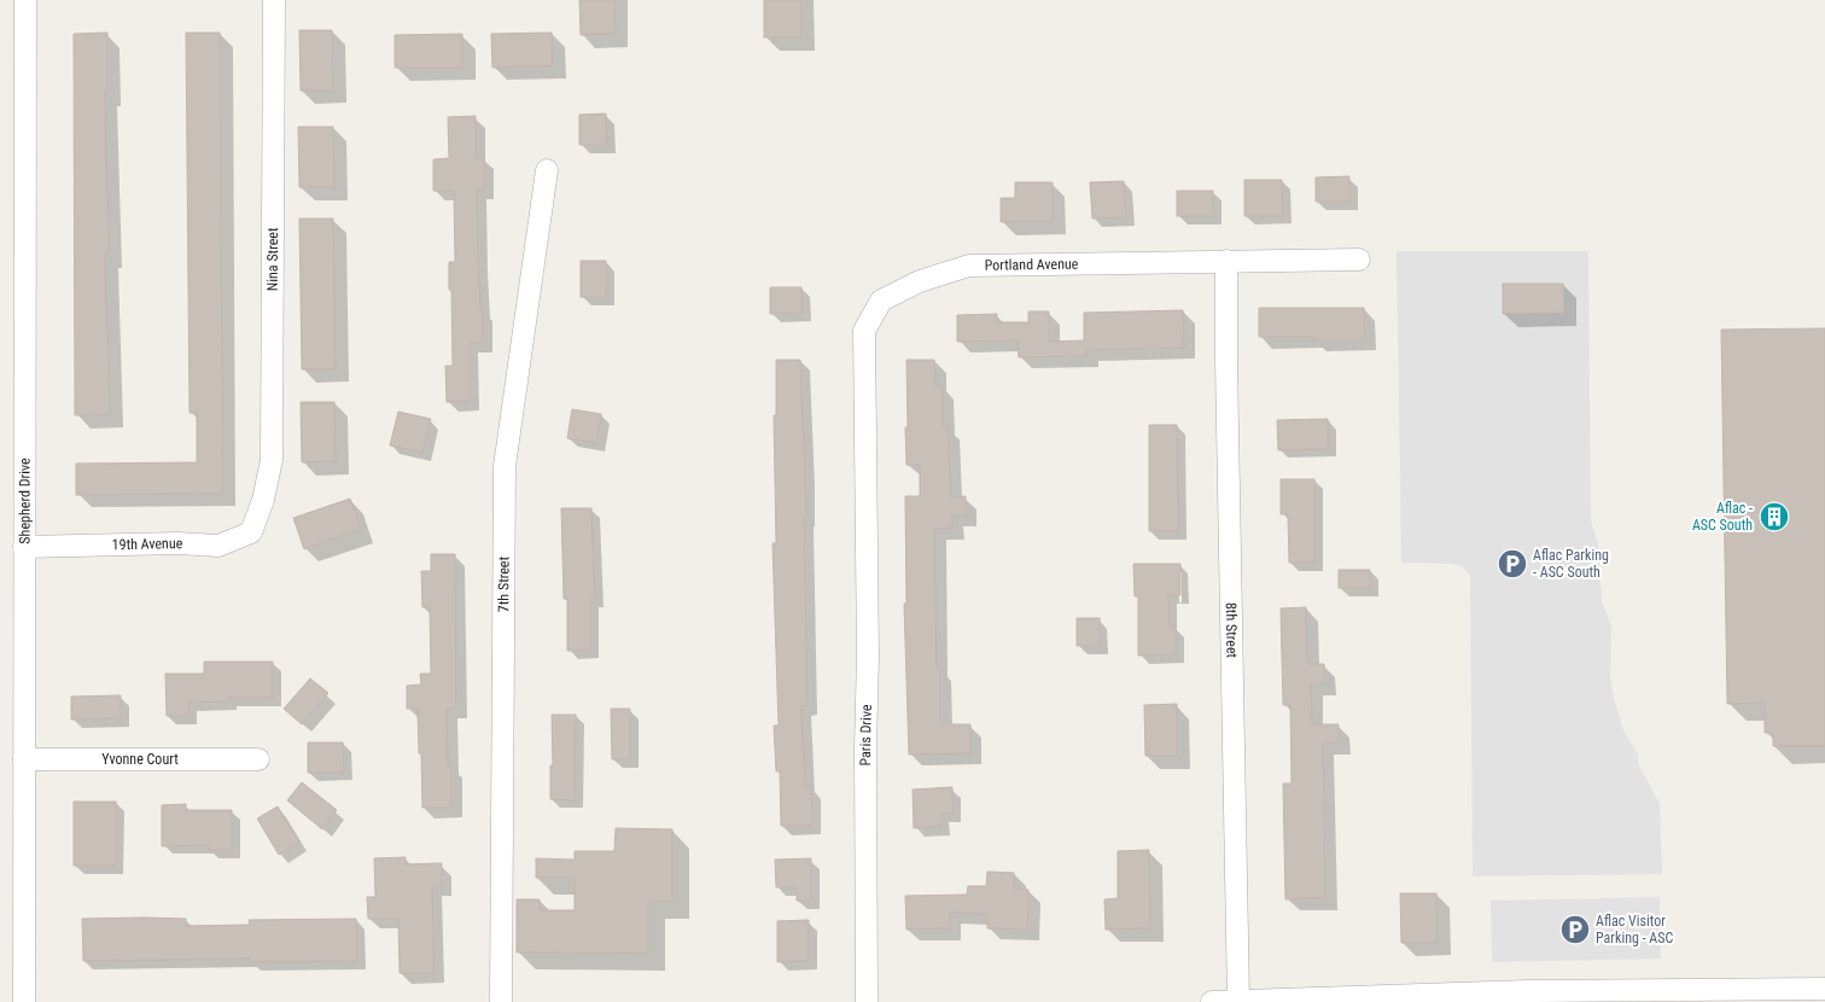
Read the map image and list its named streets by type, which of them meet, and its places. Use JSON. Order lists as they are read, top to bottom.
{
  "streets": {
    "street": [
      "Nina Street",
      "Portland Avenue",
      "Shepherd Drive",
      "19th Avenue",
      "7th Street",
      "8th Street",
      "Paris Drive",
      "Yvonne Court"
    ]
  },
  "crossings": [
    ["Nina Street", "19th Avenue"],
    ["Portland Avenue", "8th Street"],
    ["Portland Avenue", "Paris Drive"],
    ["Shepherd Drive", "19th Avenue"],
    ["Shepherd Drive", "Yvonne Court"]
  ],
  "places": {
    "building": ["Aflac - ASC South"],
    "parking": ["Aflac Parking - ASC South", "Aflac Visitor Parking - ASC"]
  }
}
